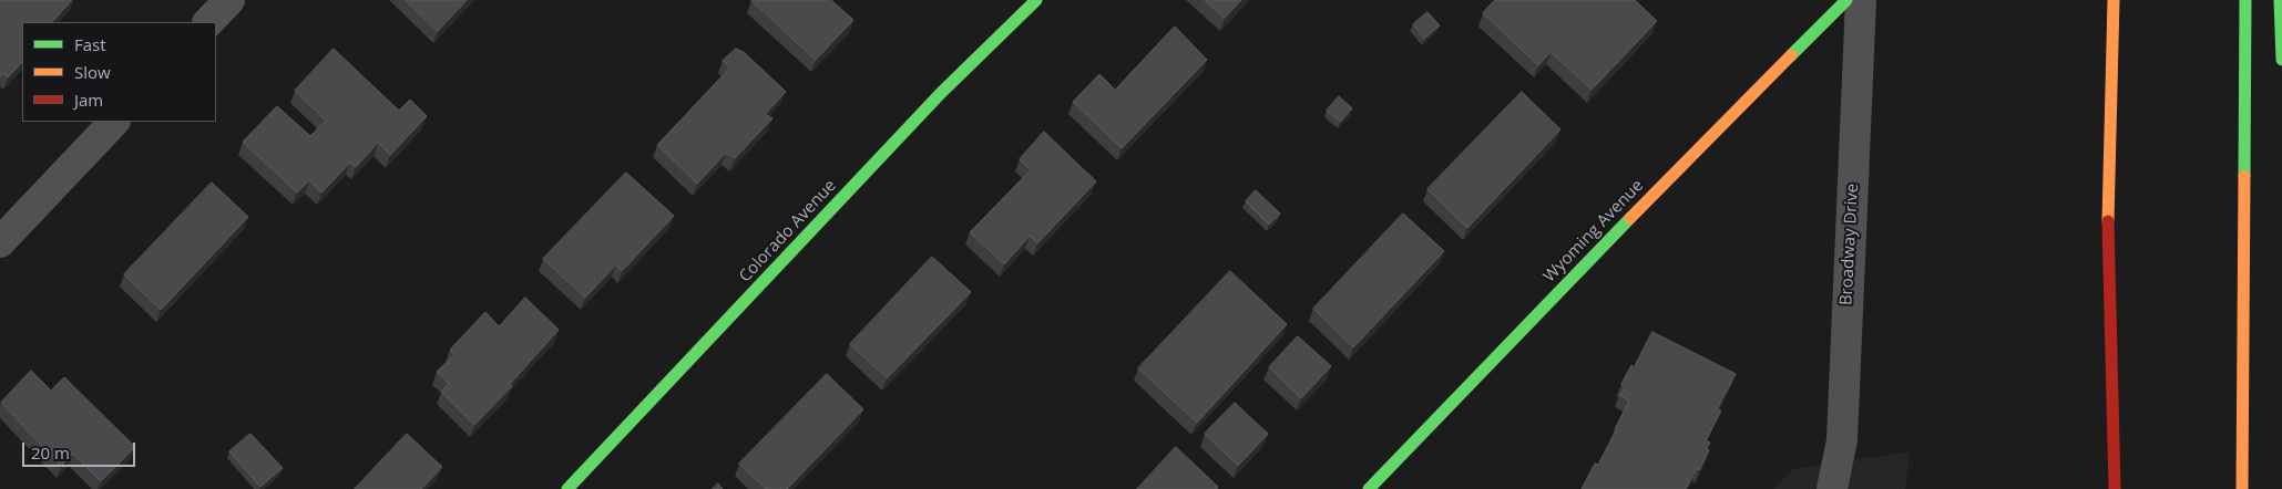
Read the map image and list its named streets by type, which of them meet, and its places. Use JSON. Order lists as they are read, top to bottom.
{
  "streets": {
    "main road": ["Colorado Avenue", "Wyoming Avenue"],
    "street": ["Broadway Drive"]
  },
  "legend": ["Fast", "Slow", "Jam"],
  "scale_bar": "20 m"
}
